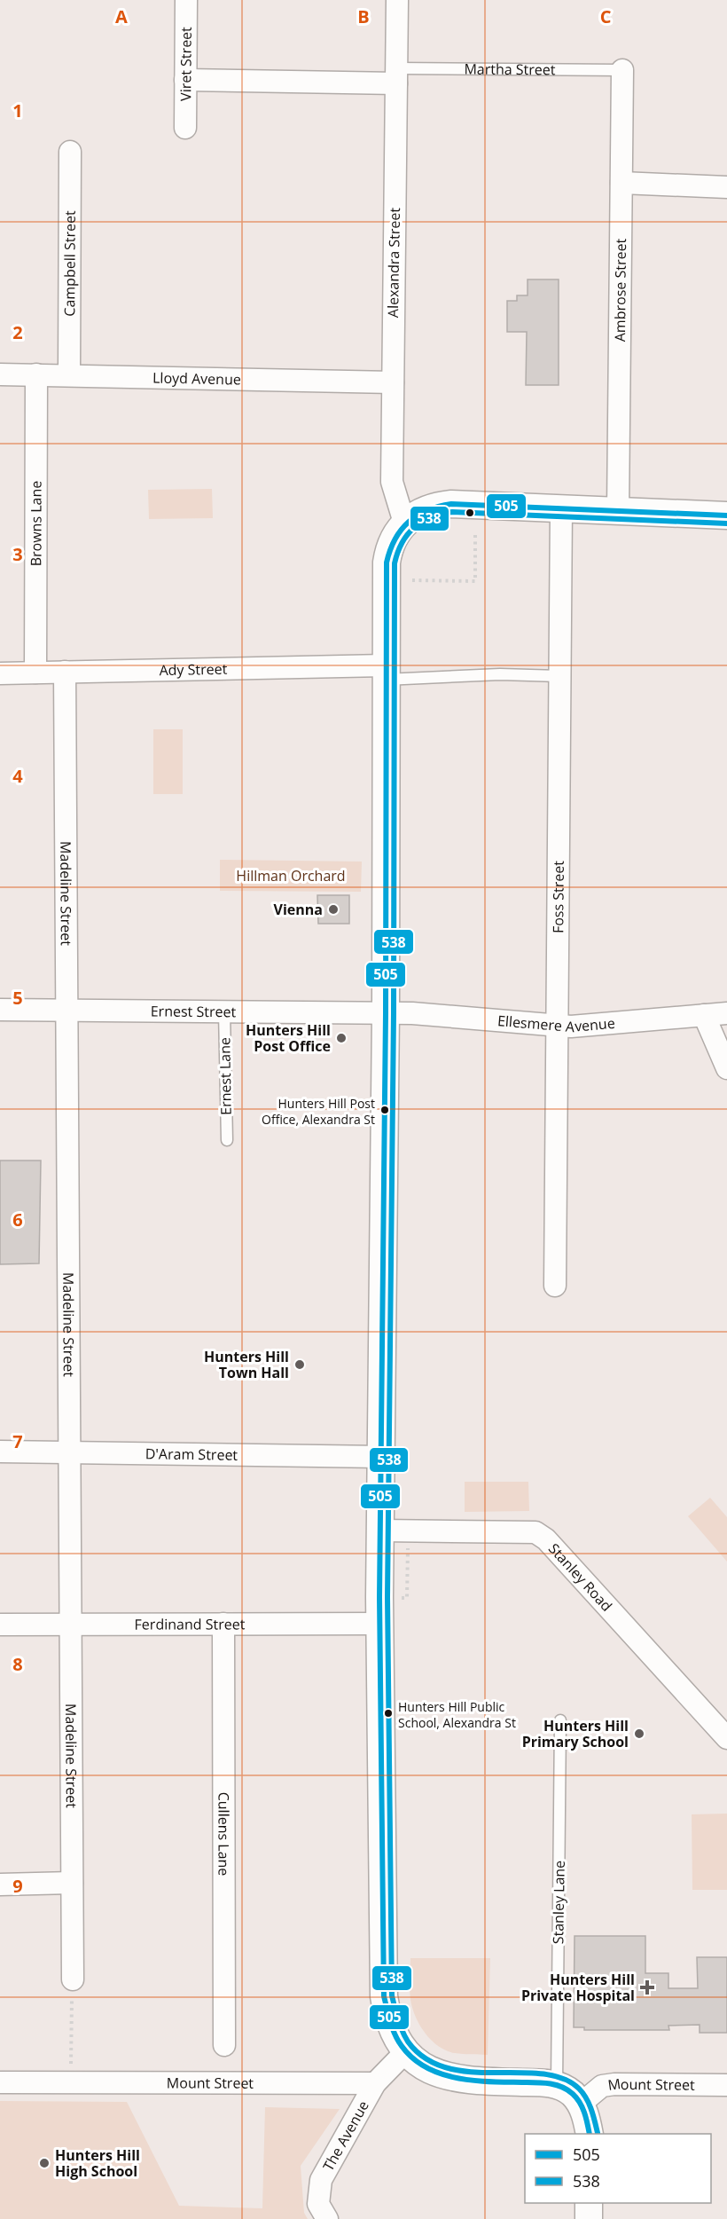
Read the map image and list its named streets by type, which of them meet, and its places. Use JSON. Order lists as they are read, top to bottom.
{
  "streets": {
    "street": [
      "Viret Street",
      "Martha Street",
      "Alexandra Street",
      "Campbell Street",
      "Ambrose Street",
      "Lloyd Avenue",
      "Browns Lane",
      "Ady Street",
      "Madeline Street",
      "Foss Street",
      "Ernest Street",
      "Ellesmere Avenue",
      "D'Aram Street",
      "Stanley Road",
      "Ferdinand Street",
      "Cullens Lane",
      "Mount Street",
      "The Avenue"
    ],
    "lane": ["Ernest Lane", "Stanley Lane"]
  },
  "crossings": [
    ["Viret Street", "Martha Street"],
    ["Martha Street", "Alexandra Street"],
    ["Martha Street", "Ambrose Street"],
    ["Alexandra Street", "Lloyd Avenue"],
    ["Campbell Street", "Lloyd Avenue"],
    ["Lloyd Avenue", "Browns Lane"],
    ["Browns Lane", "Ady Street"],
    ["Ady Street", "Madeline Street"],
    ["Madeline Street", "Ernest Street"],
    ["Madeline Street", "D'Aram Street"],
    ["Madeline Street", "Ferdinand Street"],
    ["Foss Street", "Ellesmere Avenue"],
    ["Ernest Street", "Ellesmere Avenue"],
    ["Ernest Street", "Ernest Lane"],
    ["Ferdinand Street", "Cullens Lane"],
    ["Mount Street", "The Avenue"]
  ],
  "parks": ["Hillman Orchard"],
  "places": {
    "other": [
      "Vienna",
      "Hunters Hill Post Office",
      "Hunters Hill Post Office, Alexandra St",
      "Hunters Hill Town Hall",
      "Hunters Hill Public School, Alexandra St",
      "Hunters Hill Primary School",
      "Hunters Hill High School"
    ],
    "health": ["Hunters Hill Private Hospital"]
  },
  "lines": ["transit line 505", "transit line 538"],
  "legend": ["505", "538"],
  "grid": {
    "columns": ["A", "B", "C"],
    "rows": [
      "1",
      "2",
      "3",
      "4",
      "5",
      "6",
      "7",
      "8",
      "9"
    ]
  }
}
